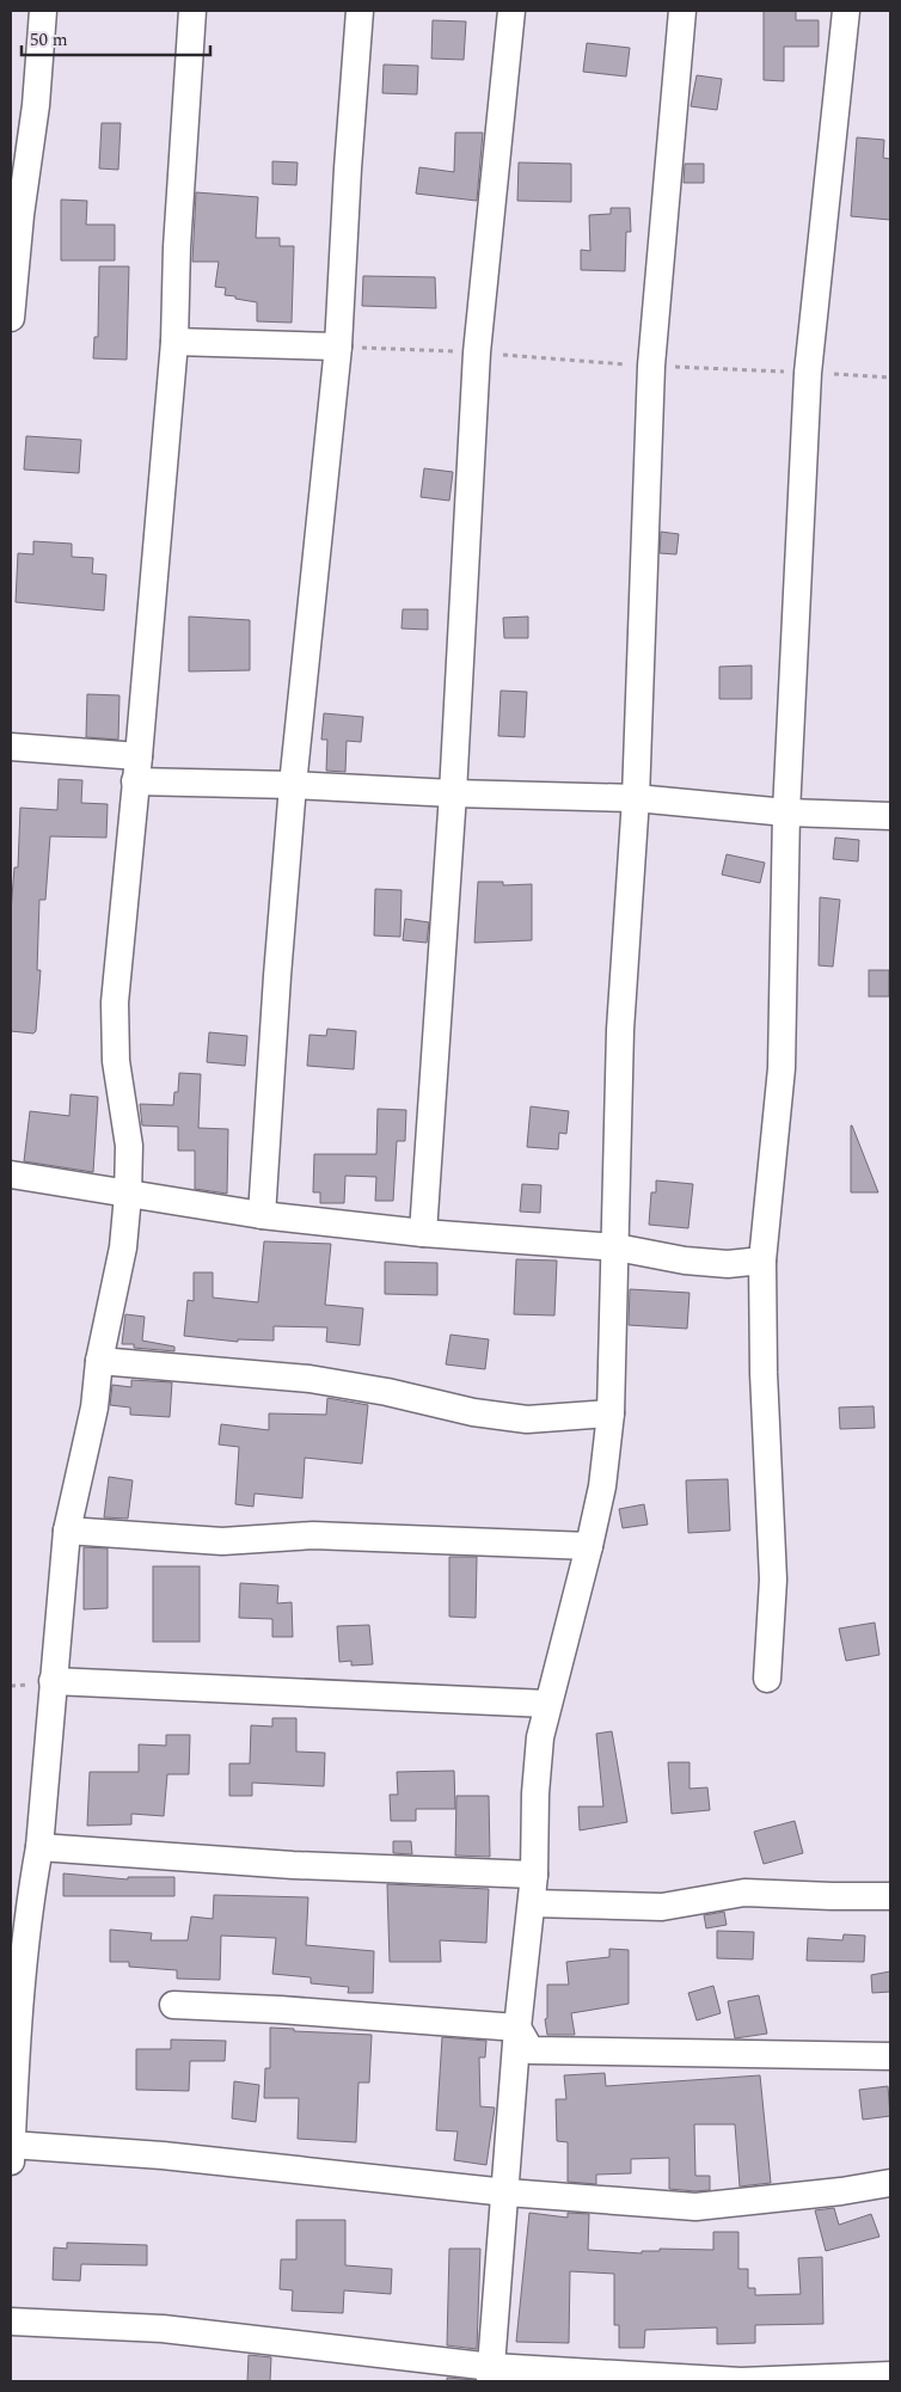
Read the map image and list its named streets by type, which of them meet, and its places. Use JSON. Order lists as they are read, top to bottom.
{
  "scale_bar": "50 m"
}
